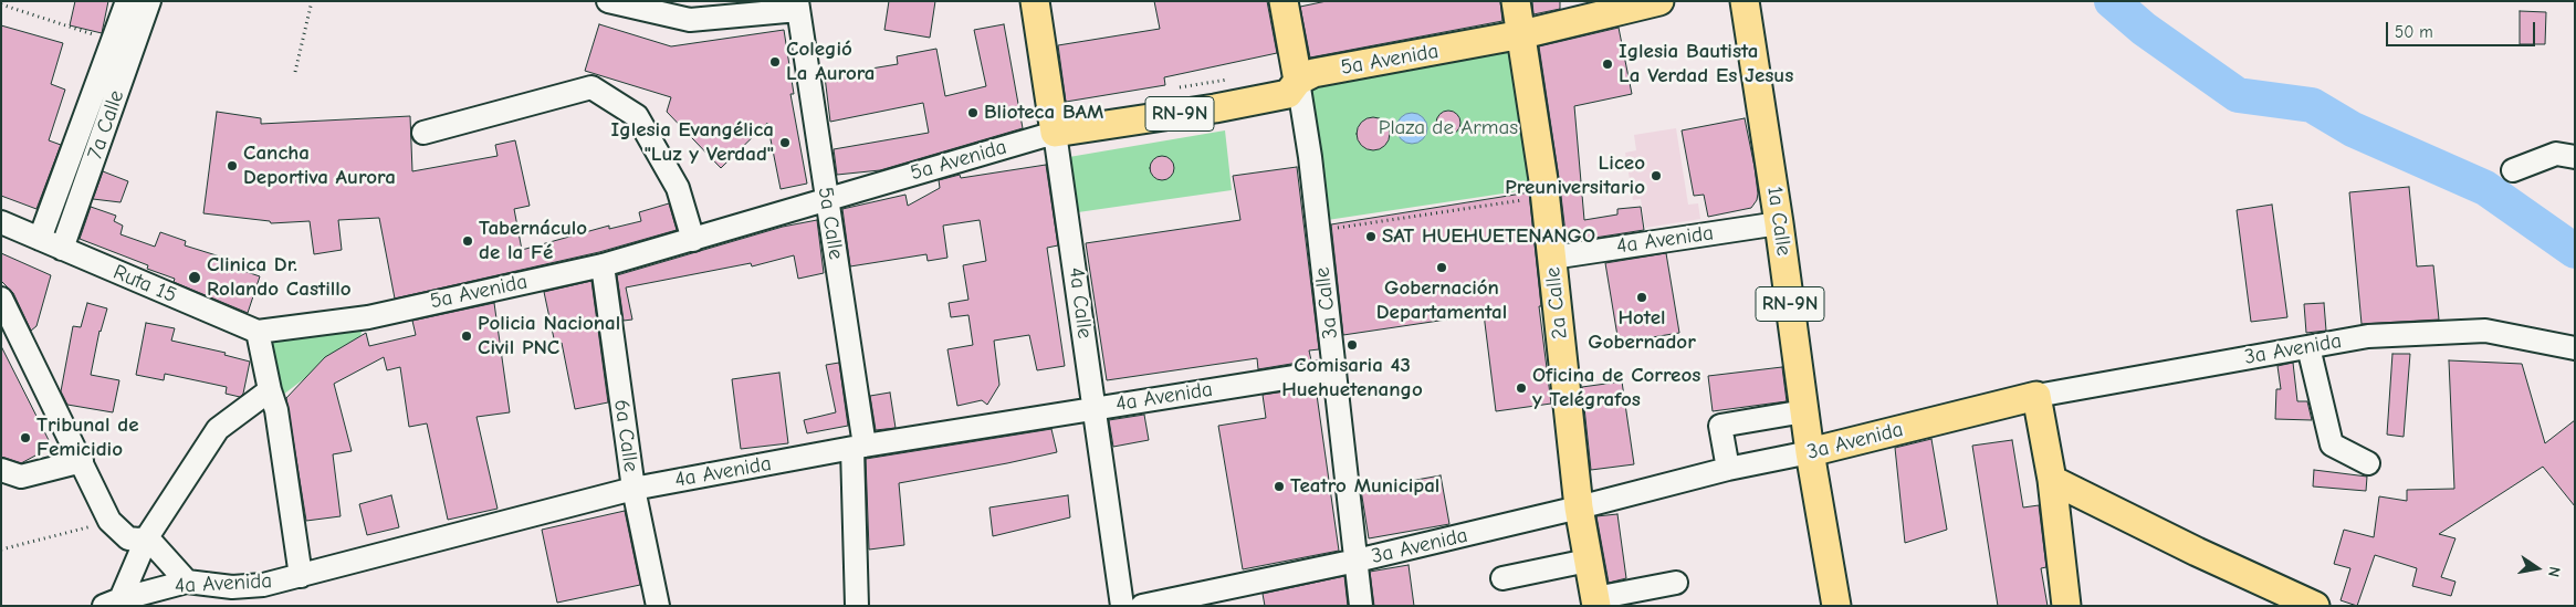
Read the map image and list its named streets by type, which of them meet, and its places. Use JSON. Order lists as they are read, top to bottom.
{
  "streets": {
    "main road": [
      "5a Avenida",
      "RN-9N",
      "1a Calle",
      "4a Calle",
      "3a Calle",
      "2a Calle",
      "3a Avenida"
    ],
    "street": [
      "7a Calle",
      "5a Calle",
      "4a Avenida",
      "Ruta 15",
      "6a Calle"
    ]
  },
  "crossings": [
    ["5a Avenida", "5a Calle"],
    ["5a Avenida", "Ruta 15"],
    ["5a Avenida", "4a Calle"],
    ["5a Avenida", "3a Calle"],
    ["5a Avenida", "2a Calle"],
    ["5a Avenida", "6a Calle"],
    ["7a Calle", "Ruta 15"],
    ["1a Calle", "4a Avenida"],
    ["1a Calle", "3a Avenida"],
    ["5a Calle", "4a Avenida"],
    ["4a Avenida", "4a Calle"],
    ["4a Avenida", "3a Calle"],
    ["4a Avenida", "2a Calle"],
    ["4a Avenida", "6a Calle"],
    ["3a Calle", "3a Avenida"],
    ["2a Calle", "3a Avenida"]
  ],
  "parks": ["Plaza de Armas"],
  "places": [
    "Colegió La Aurora",
    "Iglesia Bautista La Verdad Es Jesus",
    "Blioteca BAM",
    "Iglesia Evangélica \"Luz y Verdad\"",
    "Cancha Deportiva Aurora",
    "Liceo Preuniversitario",
    "SAT HUEHUETENANGO",
    "Tabernáculo de la Fé",
    "Gobernación Departamental",
    "Clinica Dr. Rolando Castillo",
    "Hotel Gobernador",
    "Policia Nacional Civil PNC",
    "Comisaria 43 Huehuetenango",
    "Oficina de Correos y Telégrafos",
    "Tribunal de Femicidio",
    "Teatro Municipal"
  ],
  "scale_bar": "50 m",
  "north": "right"
}
